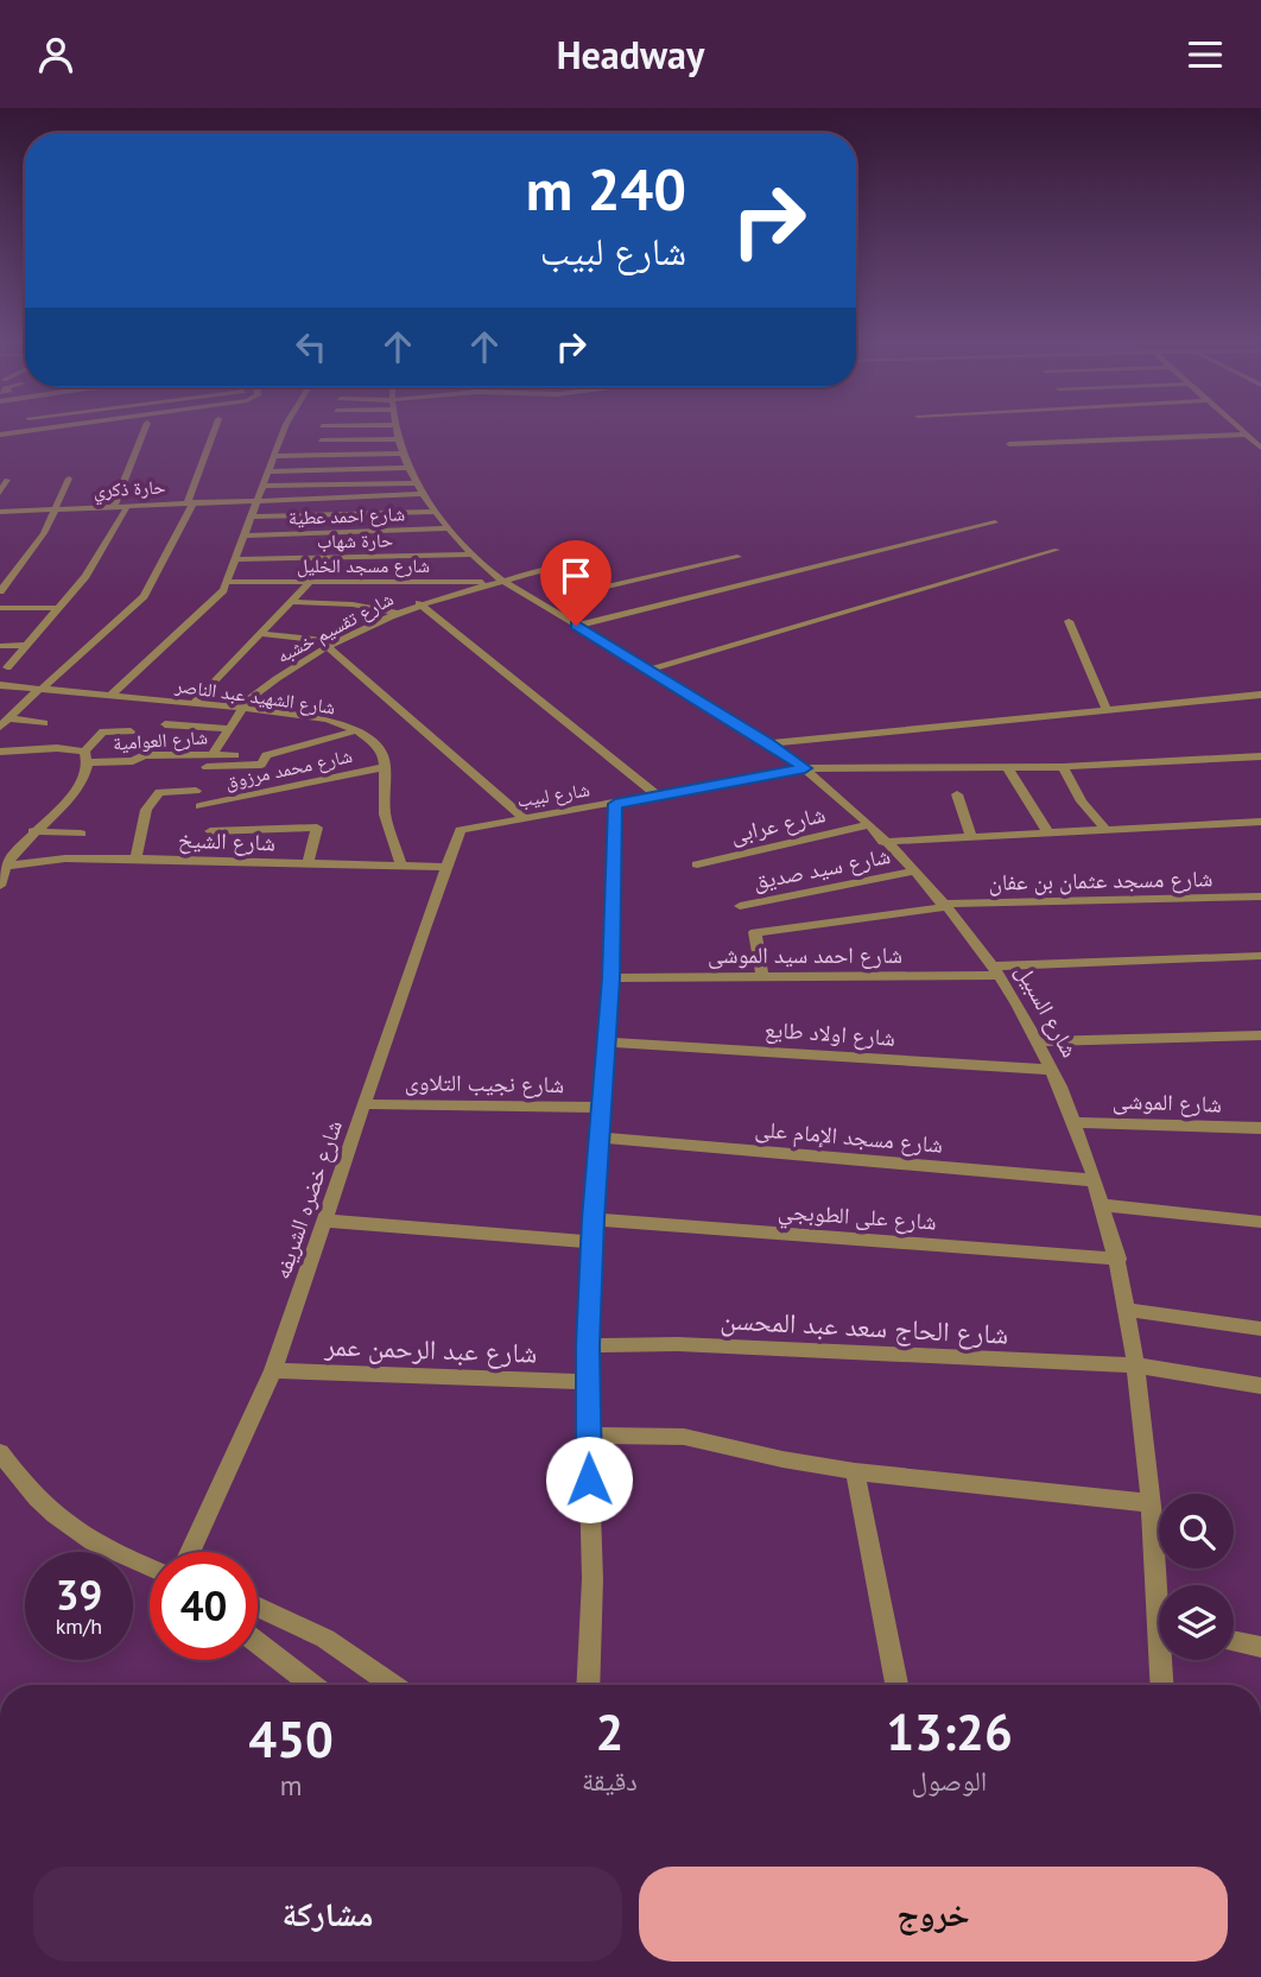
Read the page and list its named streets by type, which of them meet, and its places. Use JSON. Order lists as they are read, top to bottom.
{
  "streets": {
    "street": [
      "حارة ذكري",
      "شارع احمد عطية",
      "حارة شهاب",
      "شارع مسجد الخليل",
      "شارع تقسيم خشبه",
      "شارع الشهيد عبد الناصر",
      "شارع العوامية",
      "شارع محمد مرزوق",
      "شارع لبيب",
      "شارع عرابى",
      "شارع الشيخ",
      "شارع سيد صديق",
      "شارع مسجد عثمان بن عفان",
      "شارع احمد سيد الموشى",
      "شارع السبيل",
      "شارع اولاد طايع",
      "شارع نجيب التلاوى",
      "شارع الموشى",
      "شارع مسجد الإمام على",
      "شارع خضره الشريفه",
      "شارع على الطوبجي",
      "شارع الحاج سعد عبد المحسن",
      "شارع عبد الرحمن عمر"
    ]
  },
  "crossings": [
    ["حارة ذكري", "شارع السبيل"],
    ["شارع احمد عطية", "شارع السبيل"],
    ["حارة شهاب", "شارع السبيل"],
    ["شارع مسجد الخليل", "شارع تقسيم خشبه"],
    ["شارع مسجد الخليل", "شارع السبيل"],
    ["شارع تقسيم خشبه", "شارع الشهيد عبد الناصر"],
    ["شارع تقسيم خشبه", "شارع العوامية"],
    ["شارع تقسيم خشبه", "شارع السبيل"],
    ["شارع الشهيد عبد الناصر", "شارع العوامية"],
    ["شارع الشهيد عبد الناصر", "شارع محمد مرزوق"],
    ["شارع لبيب", "شارع السبيل"],
    ["شارع لبيب", "شارع خضره الشريفه"],
    ["شارع عرابى", "شارع السبيل"],
    ["شارع الشيخ", "شارع خضره الشريفه"],
    ["شارع سيد صديق", "شارع السبيل"],
    ["شارع مسجد عثمان بن عفان", "شارع احمد سيد الموشى"],
    ["شارع مسجد عثمان بن عفان", "شارع السبيل"],
    ["شارع احمد سيد الموشى", "شارع السبيل"],
    ["شارع السبيل", "شارع اولاد طايع"],
    ["شارع السبيل", "شارع الموشى"],
    ["شارع السبيل", "شارع مسجد الإمام على"],
    ["شارع السبيل", "شارع على الطوبجي"],
    ["شارع السبيل", "شارع الحاج سعد عبد المحسن"],
    ["شارع نجيب التلاوى", "شارع خضره الشريفه"],
    ["شارع خضره الشريفه", "شارع عبد الرحمن عمر"]
  ],
  "page": {
    "header": "Headway",
    "turn": ["240 m", "شارع لبيب"],
    "speed": "39 km/h",
    "limit": "40",
    "eta": [
      "13:26",
      "الوصول",
      "2",
      "دقيقة",
      "450",
      "m"
    ],
    "buttons": ["خروج", "مشاركة"]
  }
}
